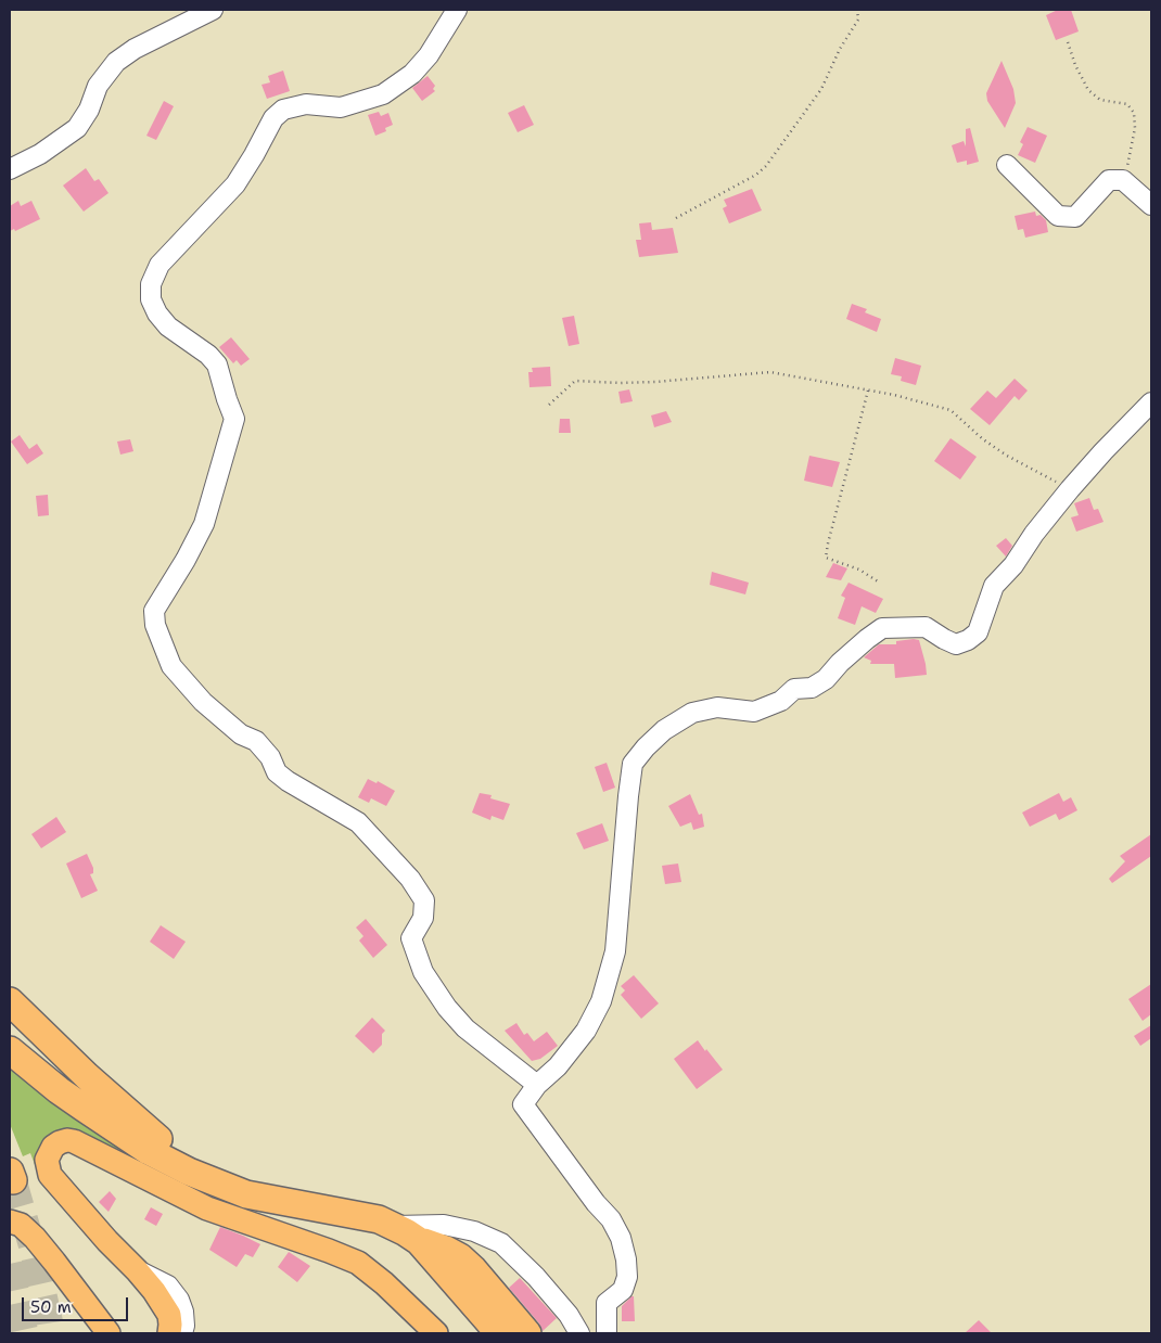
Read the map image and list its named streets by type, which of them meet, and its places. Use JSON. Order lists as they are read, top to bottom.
{
  "scale_bar": "50 m"
}
